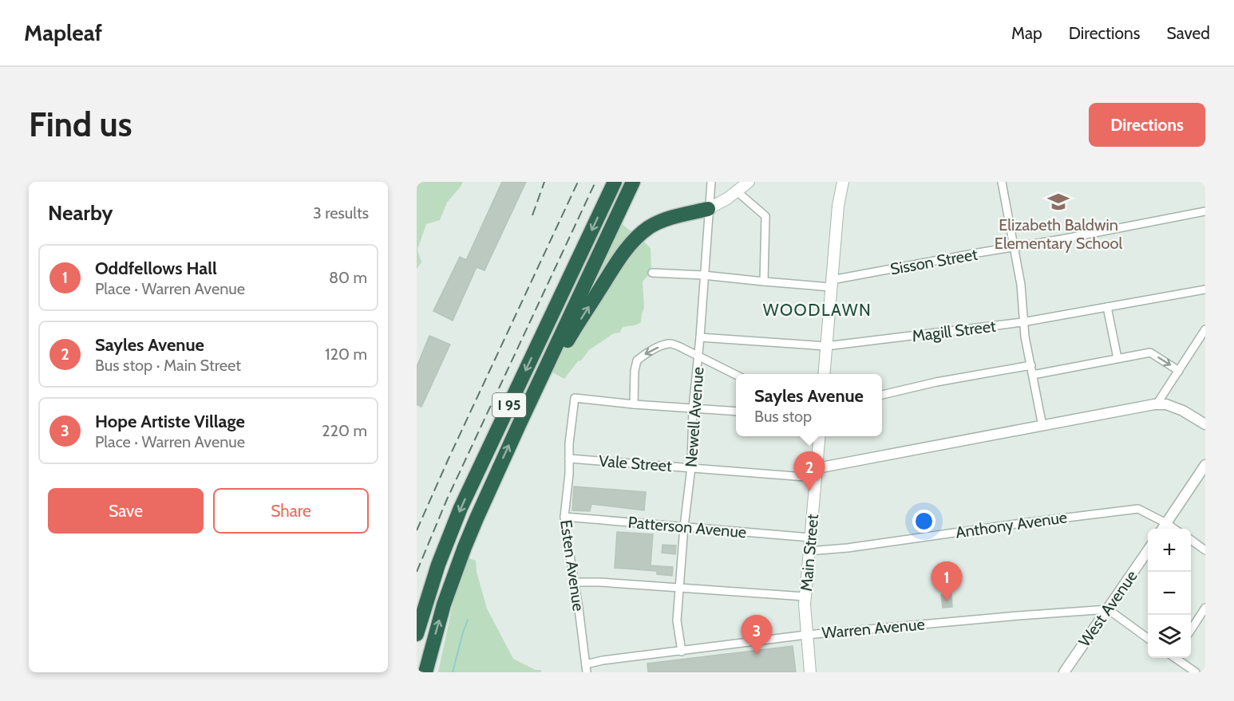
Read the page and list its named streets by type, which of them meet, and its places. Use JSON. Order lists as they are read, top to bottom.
{
  "streets": {
    "highway": ["I 95"],
    "main road": ["Main Street"],
    "street": [
      "Sisson Street",
      "Magill Street",
      "Newell Avenue",
      "Vale Street",
      "Anthony Avenue",
      "Patterson Avenue",
      "Esten Avenue",
      "West Avenue",
      "Warren Avenue"
    ]
  },
  "crossings": [
    ["Sisson Street", "Newell Avenue"],
    ["Magill Street", "Newell Avenue"],
    ["Newell Avenue", "Vale Street"],
    ["Newell Avenue", "Patterson Avenue"],
    ["Newell Avenue", "Warren Avenue"],
    ["Vale Street", "Main Street"],
    ["Vale Street", "Esten Avenue"],
    ["Anthony Avenue", "Main Street"],
    ["Patterson Avenue", "Main Street"],
    ["Patterson Avenue", "Esten Avenue"],
    ["Main Street", "Warren Avenue"],
    ["Esten Avenue", "Warren Avenue"],
    ["West Avenue", "Warren Avenue"]
  ],
  "districts": ["WOODLAWN"],
  "places": {
    "school or university": ["Elizabeth Baldwin Elementary School"]
  },
  "page": {
    "header": "Mapleaf",
    "nav": ["Map", "Directions", "Saved"],
    "buttons": [
      "Directions",
      ["Save", "Share"]
    ],
    "title": "Find us",
    "heading": ["Nearby", "3 results"],
    "list": [
      {
        "mark": "1",
        "name": "Oddfellows Hall",
        "note": "Place · Warren Avenue",
        "value": "80 m"
      },
      {
        "mark": "2",
        "name": "Sayles Avenue",
        "note": "Bus stop · Main Street",
        "value": "120 m"
      },
      {
        "mark": "3",
        "name": "Hope Artiste Village",
        "note": "Place · Warren Avenue",
        "value": "220 m"
      }
    ],
    "popup": ["Sayles Avenue", "Bus stop"],
    "pins": ["2", "1", "3"],
    "map_buttons": ["+", "−"]
  }
}
